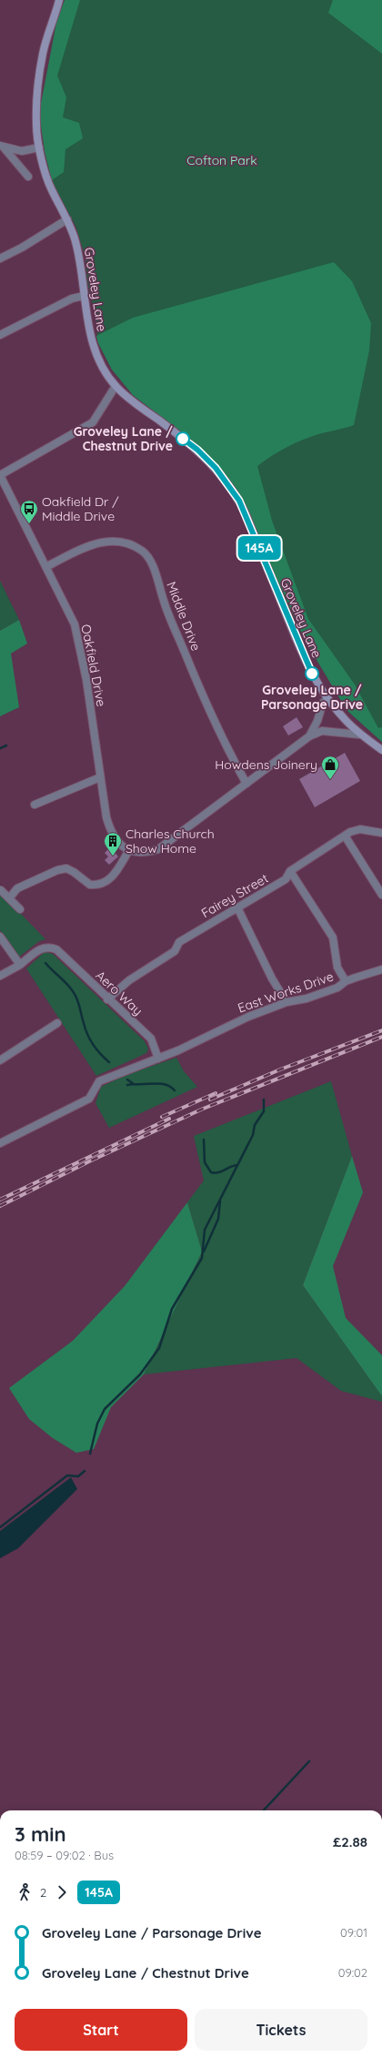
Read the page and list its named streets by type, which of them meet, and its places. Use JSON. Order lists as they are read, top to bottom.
{
  "streets": {
    "main road": ["Groveley Lane"],
    "street": [
      "Middle Drive",
      "Oakfield Drive",
      "Fairey Street",
      "East Works Drive",
      "Aero Way"
    ]
  },
  "crossings": [
    ["Middle Drive", "Oakfield Drive"],
    ["Fairey Street", "Aero Way"],
    ["East Works Drive", "Aero Way"]
  ],
  "parks": ["Cofton Park"],
  "places": {
    "other": ["Groveley Lane / Chestnut Drive", "Groveley Lane / Parsonage Drive"],
    "bus stop": ["Oakfield Dr / Middle Drive"],
    "shop": ["Howdens Joinery"],
    "building": ["Charles Church Show Home"]
  },
  "lines": ["bus line 145A"],
  "page": {
    "on_map": "145A",
    "heading": ["3 min", "08:59 – 09:02 · Bus", "£2.88"],
    "legs": ["2", "145A"],
    "list": [
      {
        "name": "Groveley Lane / Parsonage Drive",
        "value": "09:01"
      },
      {
        "name": "Groveley Lane / Chestnut Drive",
        "value": "09:02"
      }
    ],
    "buttons": ["Start", "Tickets"]
  }
}
